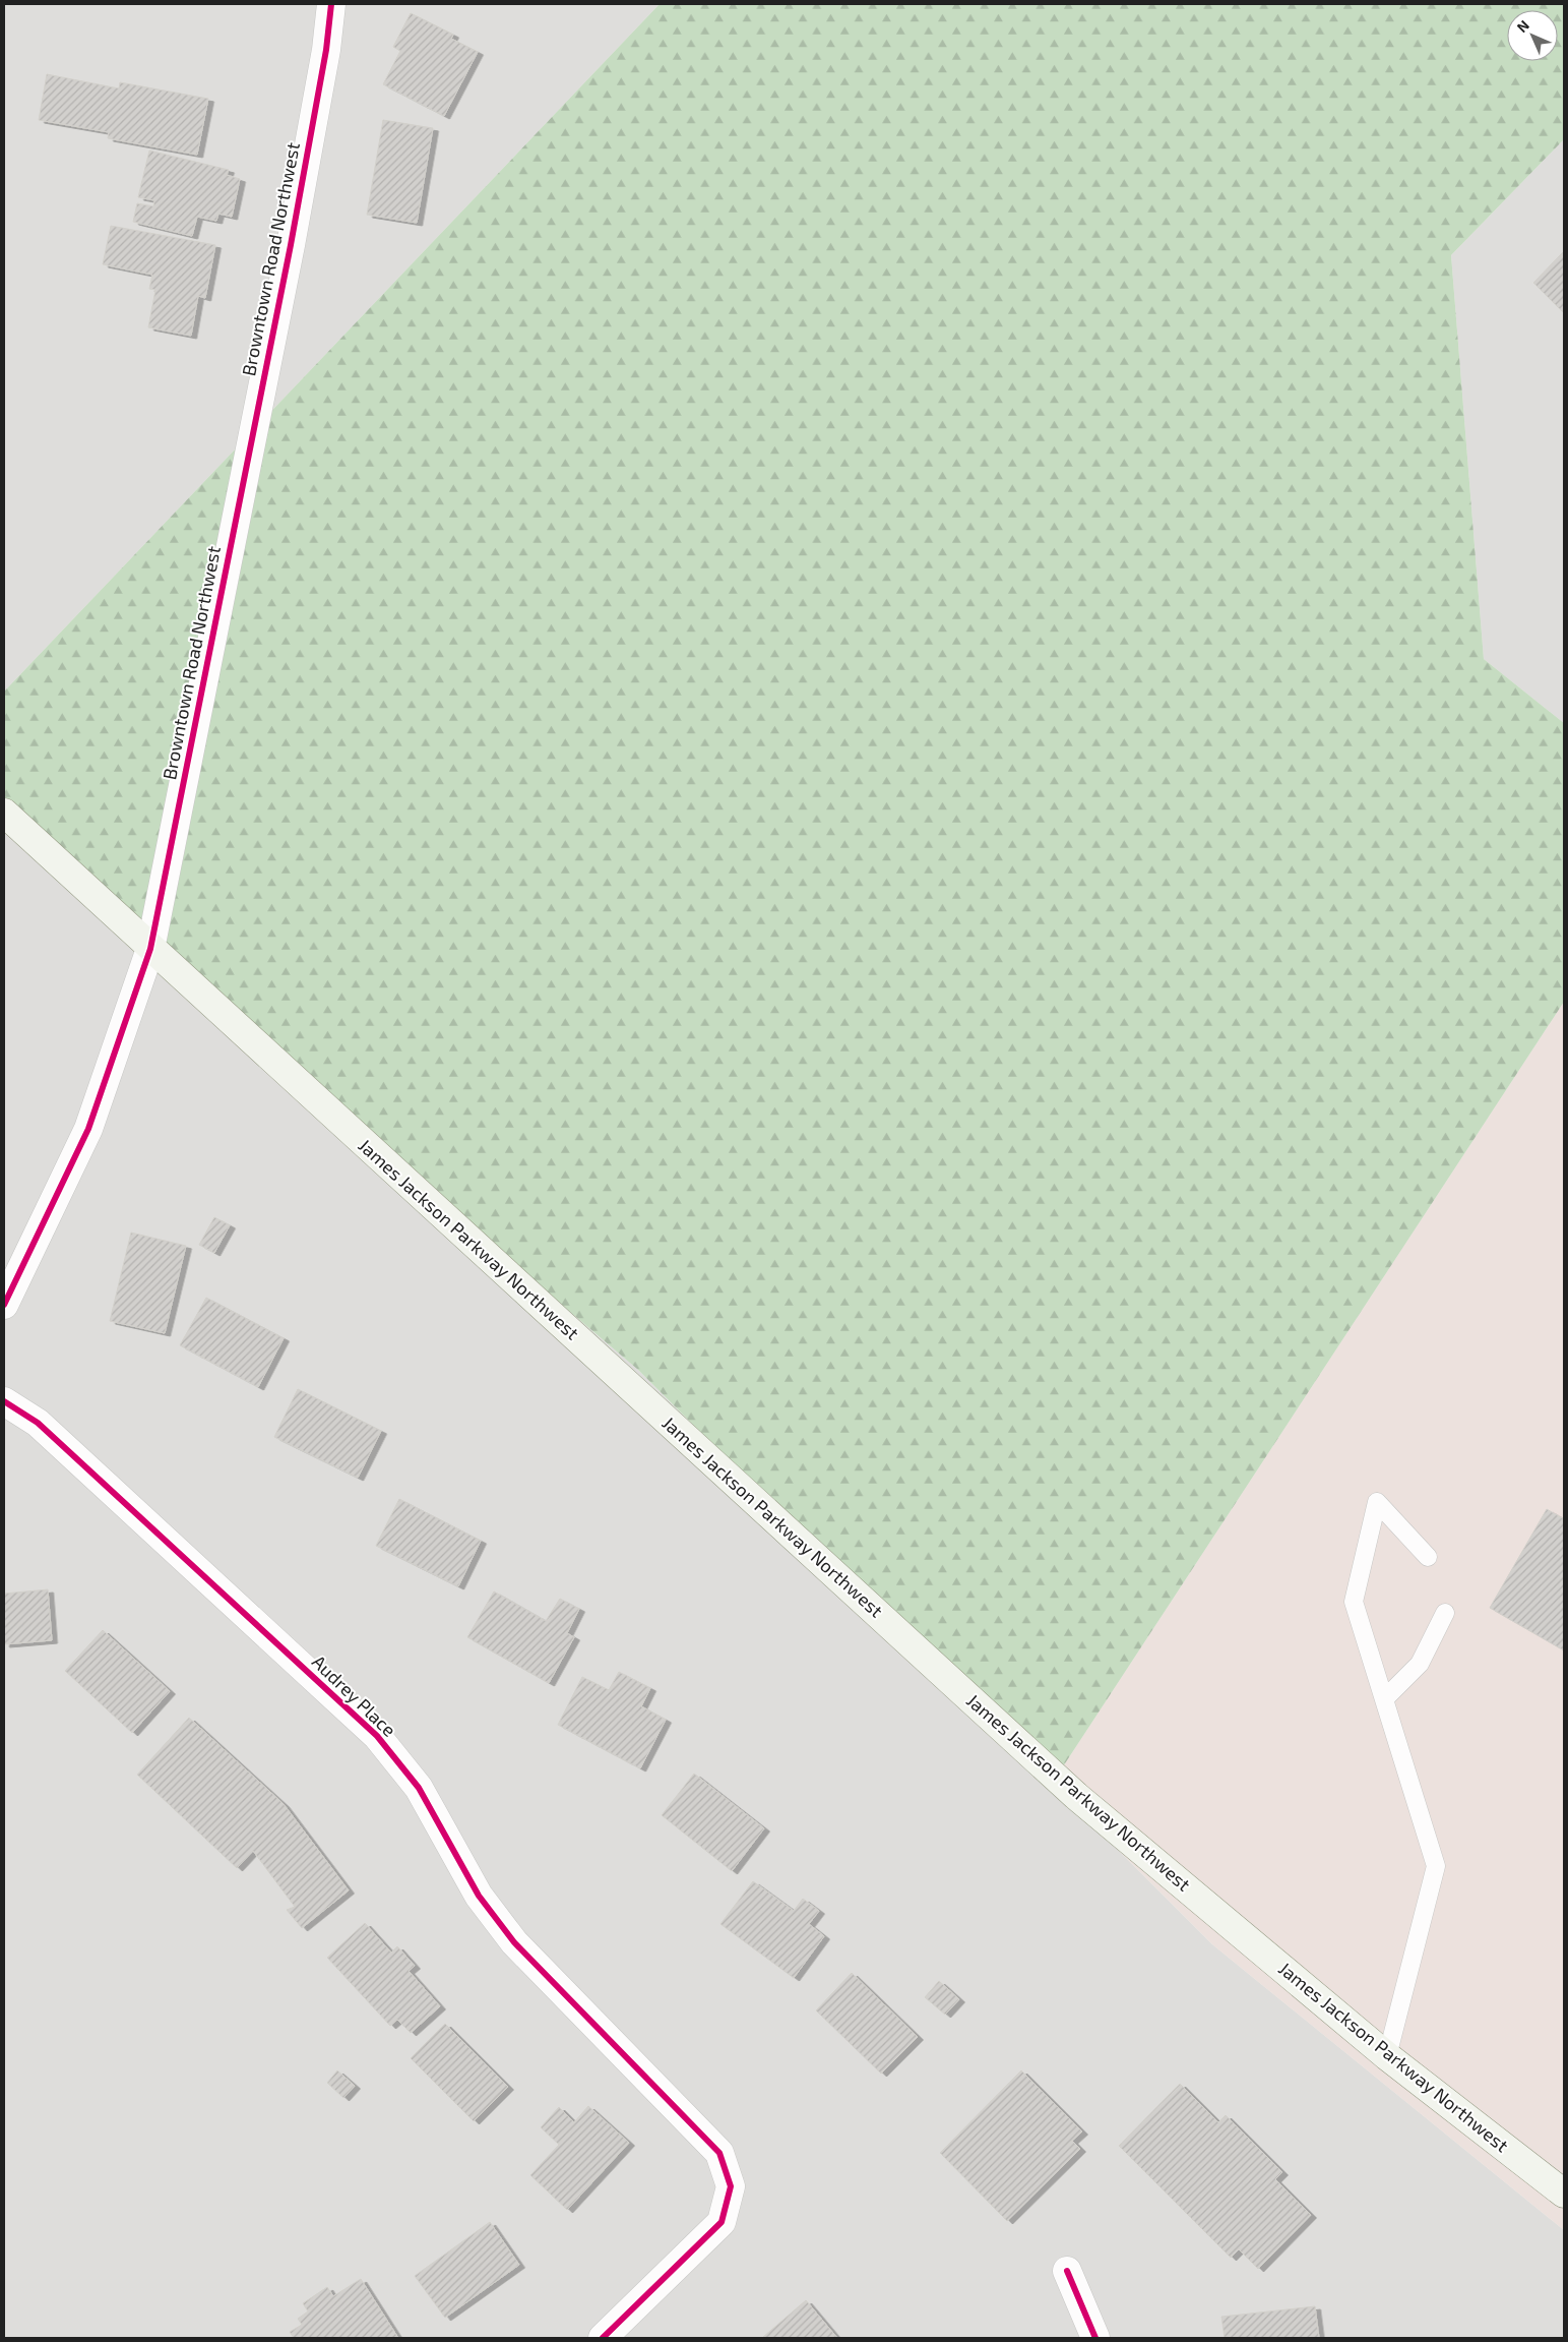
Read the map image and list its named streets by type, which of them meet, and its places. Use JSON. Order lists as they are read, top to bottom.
{
  "streets": {
    "main road": ["James Jackson Parkway Northwest"],
    "street": ["Browntown Road Northwest", "Audrey Place"]
  },
  "crossings": [
    ["Browntown Road Northwest", "James Jackson Parkway Northwest"]
  ],
  "north": "top left"
}
